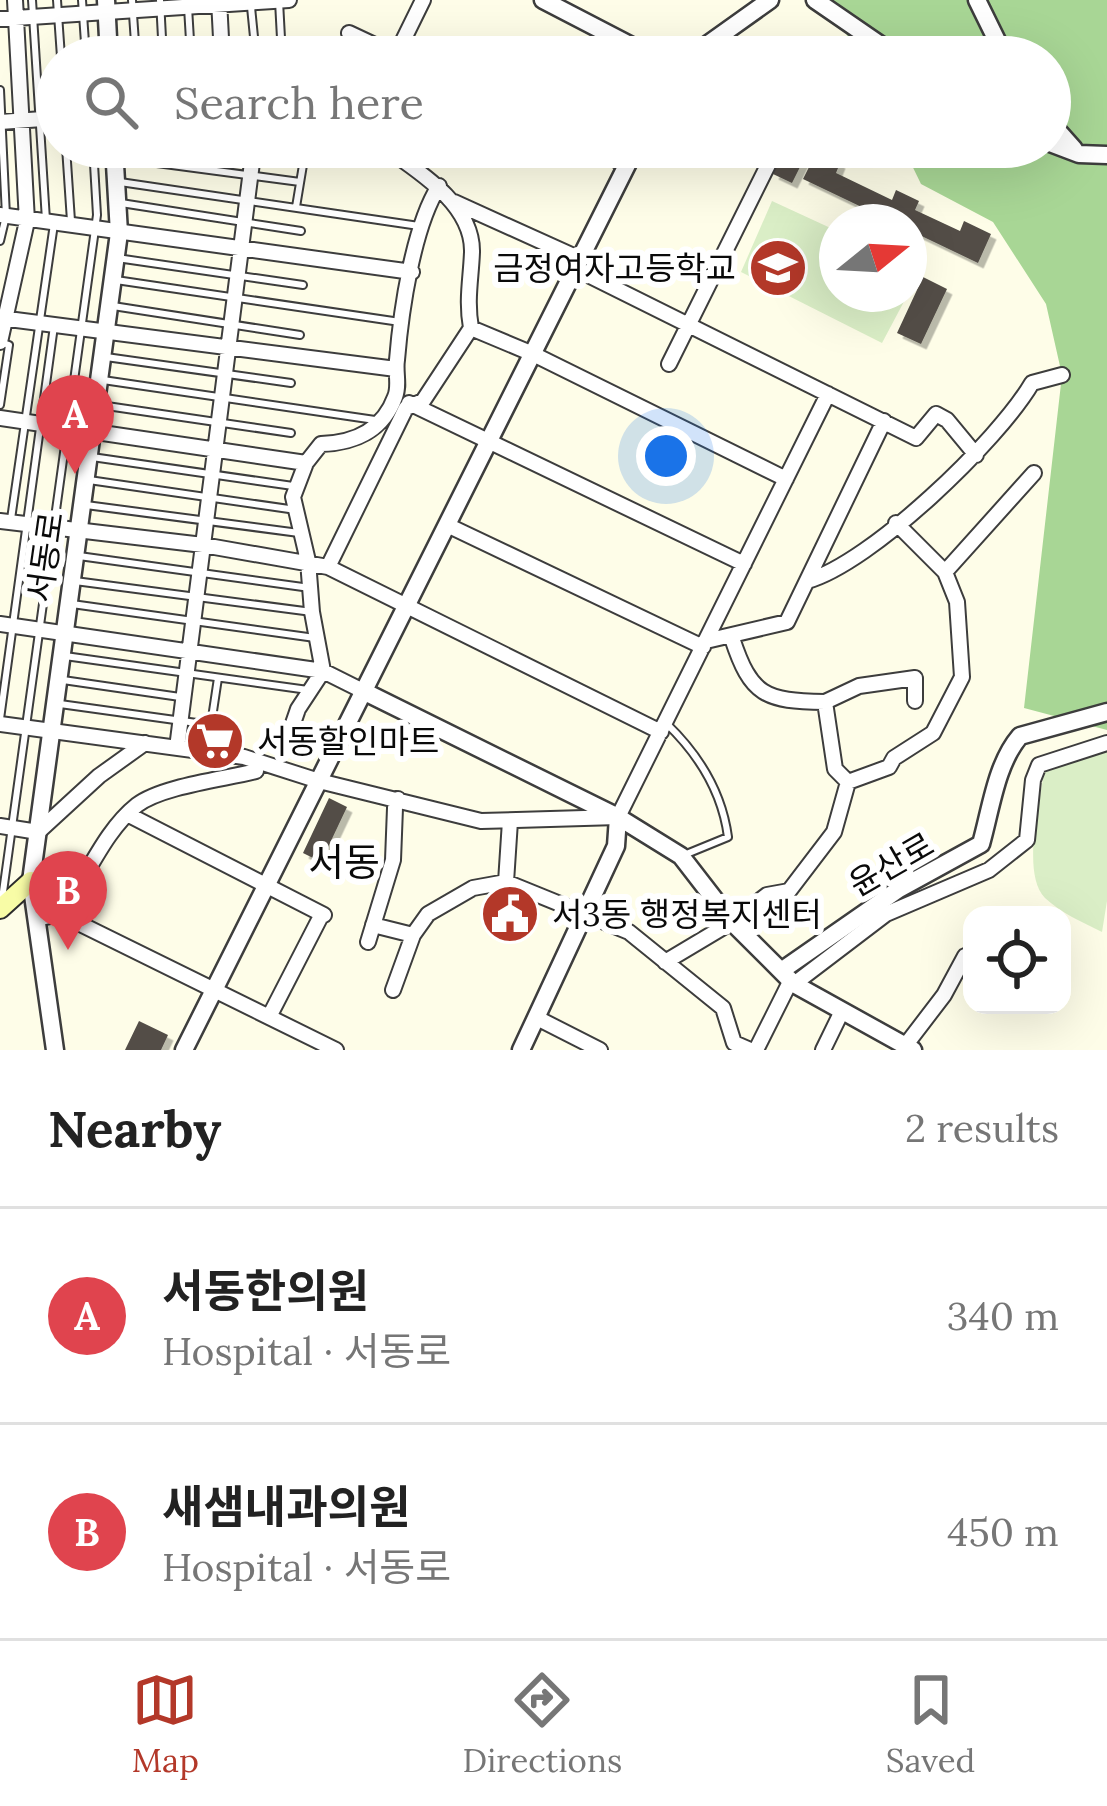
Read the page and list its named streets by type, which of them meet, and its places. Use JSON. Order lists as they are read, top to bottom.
{
  "streets": {
    "street": ["서동로", "윤산로"]
  },
  "districts": ["서동"],
  "places": {
    "school or university": ["금정여자고등학교"],
    "supermarket": ["서동할인마트"],
    "public building": ["서3동 행정복지센터"]
  },
  "north": "right",
  "page": {
    "search": "Search here",
    "pins": ["A", "B"],
    "heading": ["Nearby", "2 results"],
    "list": [
      {
        "mark": "A",
        "name": "서동한의원",
        "note": "Hospital · 서동로",
        "value": "340 m"
      },
      {
        "mark": "B",
        "name": "새샘내과의원",
        "note": "Hospital · 서동로",
        "value": "450 m"
      }
    ],
    "nav": ["Map", "Directions", "Saved"]
  }
}
